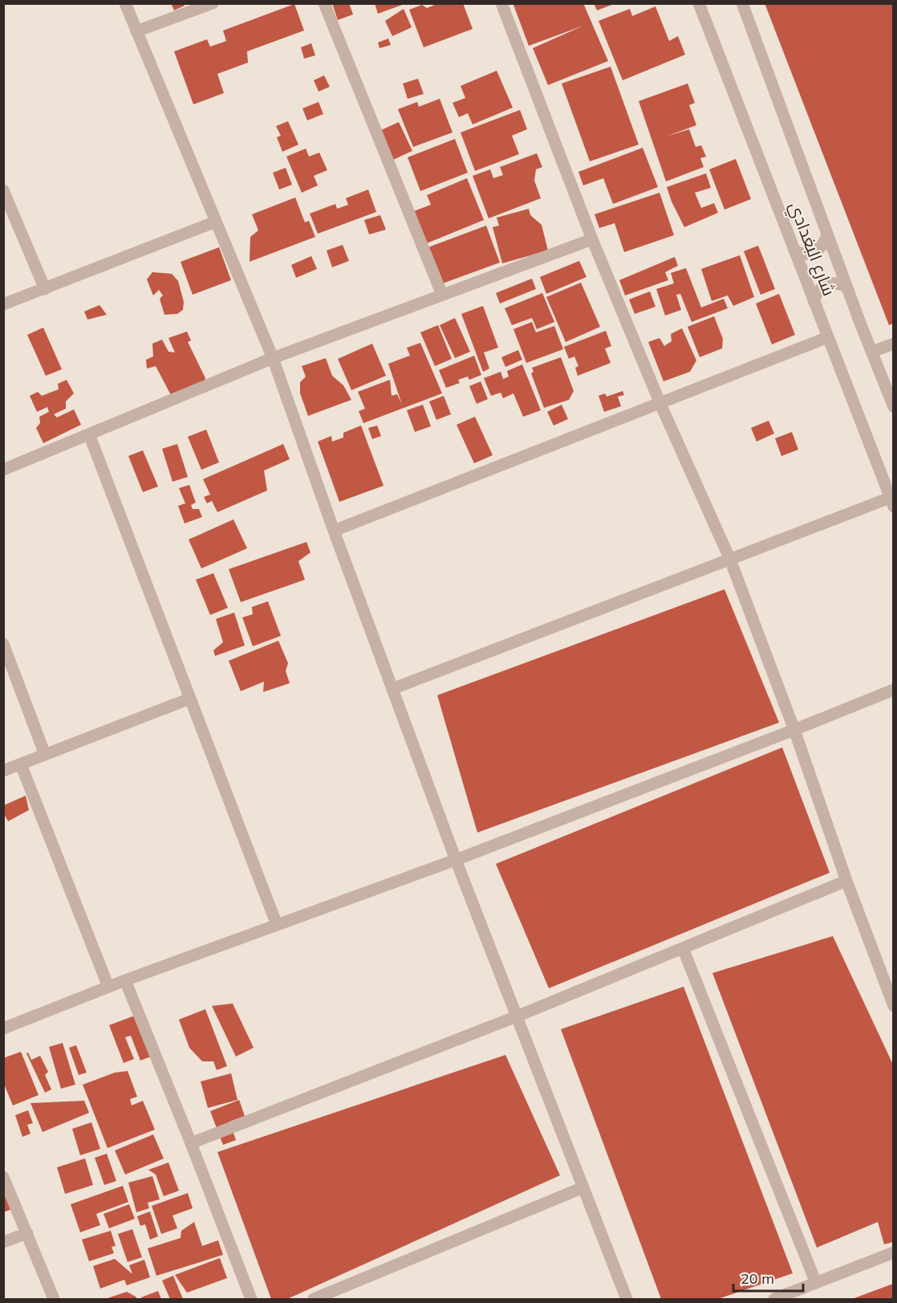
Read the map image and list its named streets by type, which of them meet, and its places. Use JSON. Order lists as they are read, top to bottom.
{
  "streets": {
    "street": ["شارع البغدادي"]
  },
  "scale_bar": "20 m"
}
